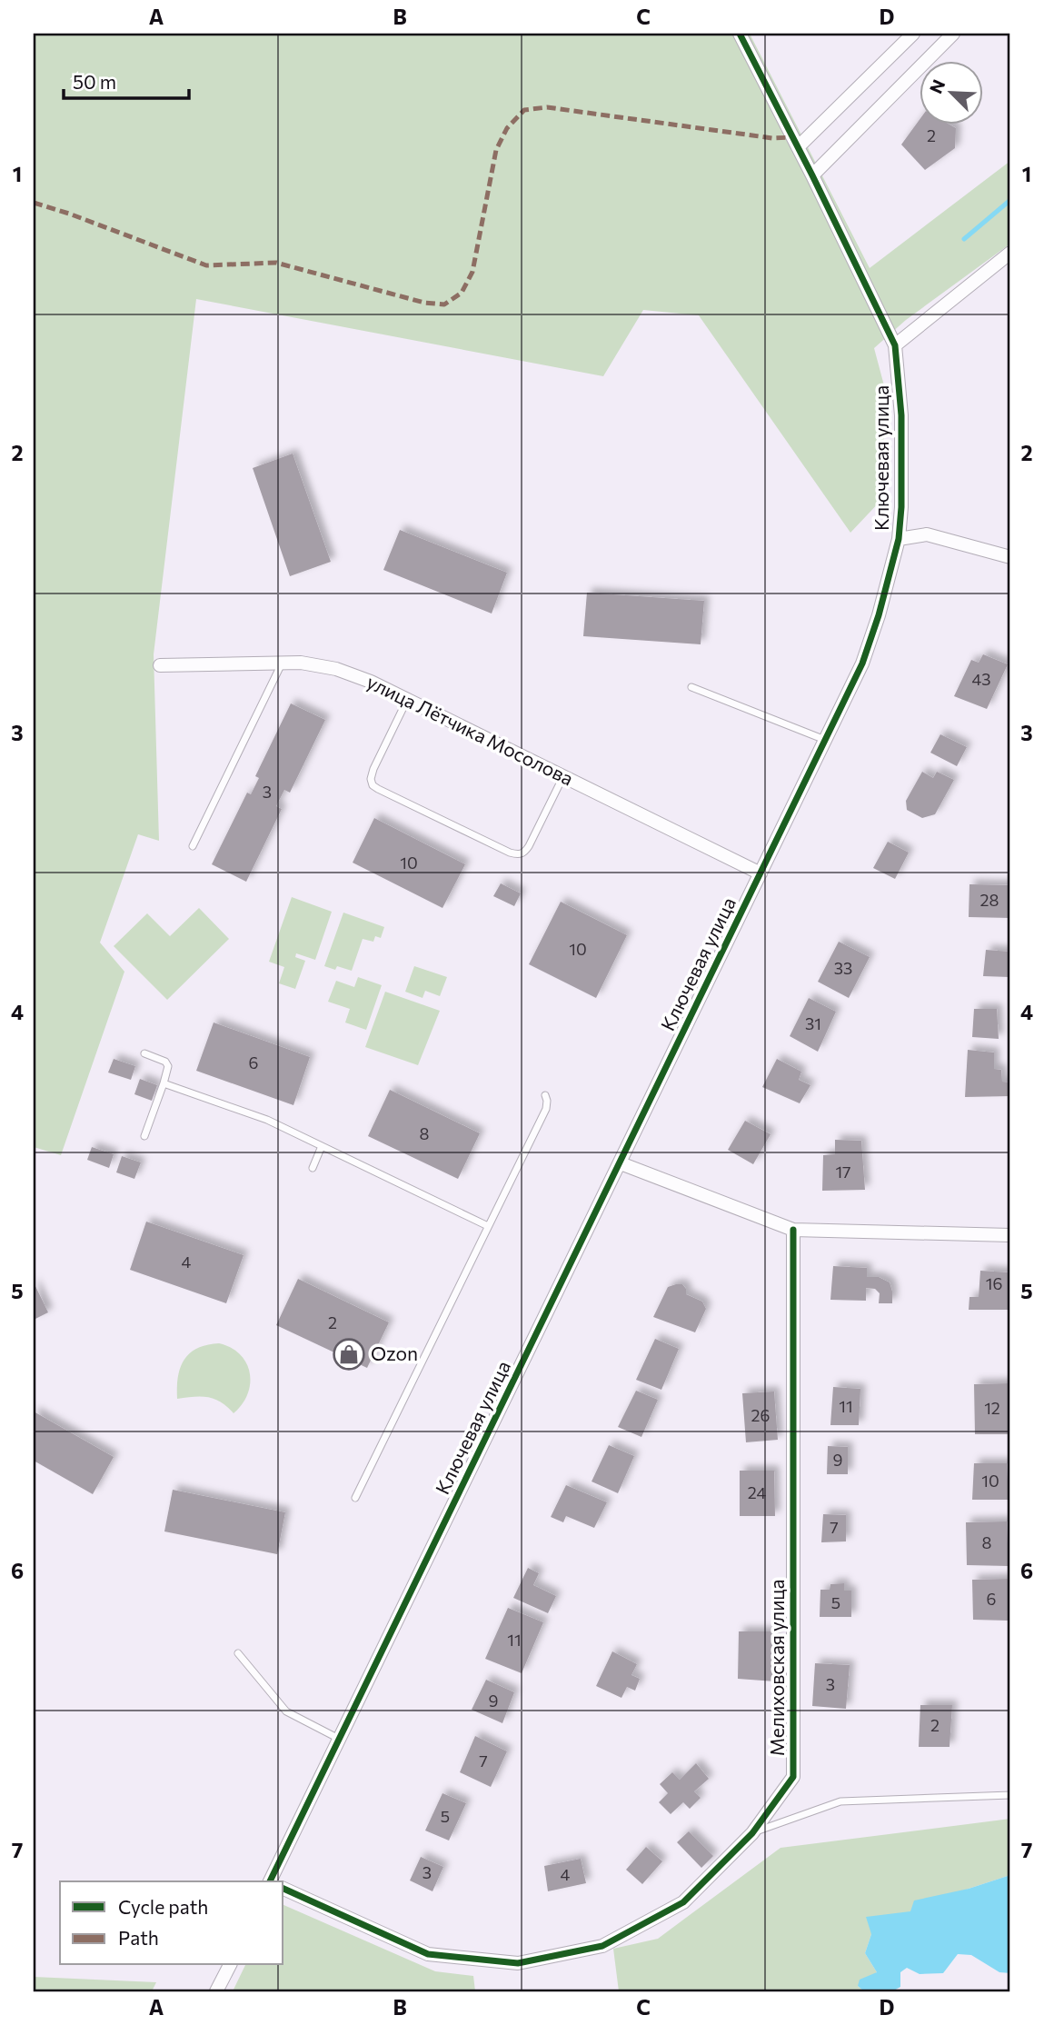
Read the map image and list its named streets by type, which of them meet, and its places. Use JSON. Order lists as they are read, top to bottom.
{
  "streets": {
    "street": ["Ключевая улица", "улица Лётчика Мосолова", "Мелиховская улица"]
  },
  "crossings": [
    ["Ключевая улица", "улица Лётчика Мосолова"]
  ],
  "places": {
    "shop": ["Ozon"]
  },
  "house_numbers": [
    "2",
    "43",
    "3",
    "10",
    "28",
    "10",
    "33",
    "31",
    "6",
    "8",
    "17",
    "4",
    "16",
    "2",
    "11",
    "12",
    "26",
    "9",
    "10",
    "24",
    "7",
    "8",
    "6",
    "5",
    "11",
    "3",
    "9",
    "2",
    "7",
    "5",
    "3",
    "4"
  ],
  "legend": ["Cycle path", "Path"],
  "scale_bar": "50 m",
  "north": "top left",
  "grid": {
    "columns": [
      "A",
      "B",
      "C",
      "D"
    ],
    "rows": [
      "1",
      "2",
      "3",
      "4",
      "5",
      "6",
      "7"
    ]
  }
}
